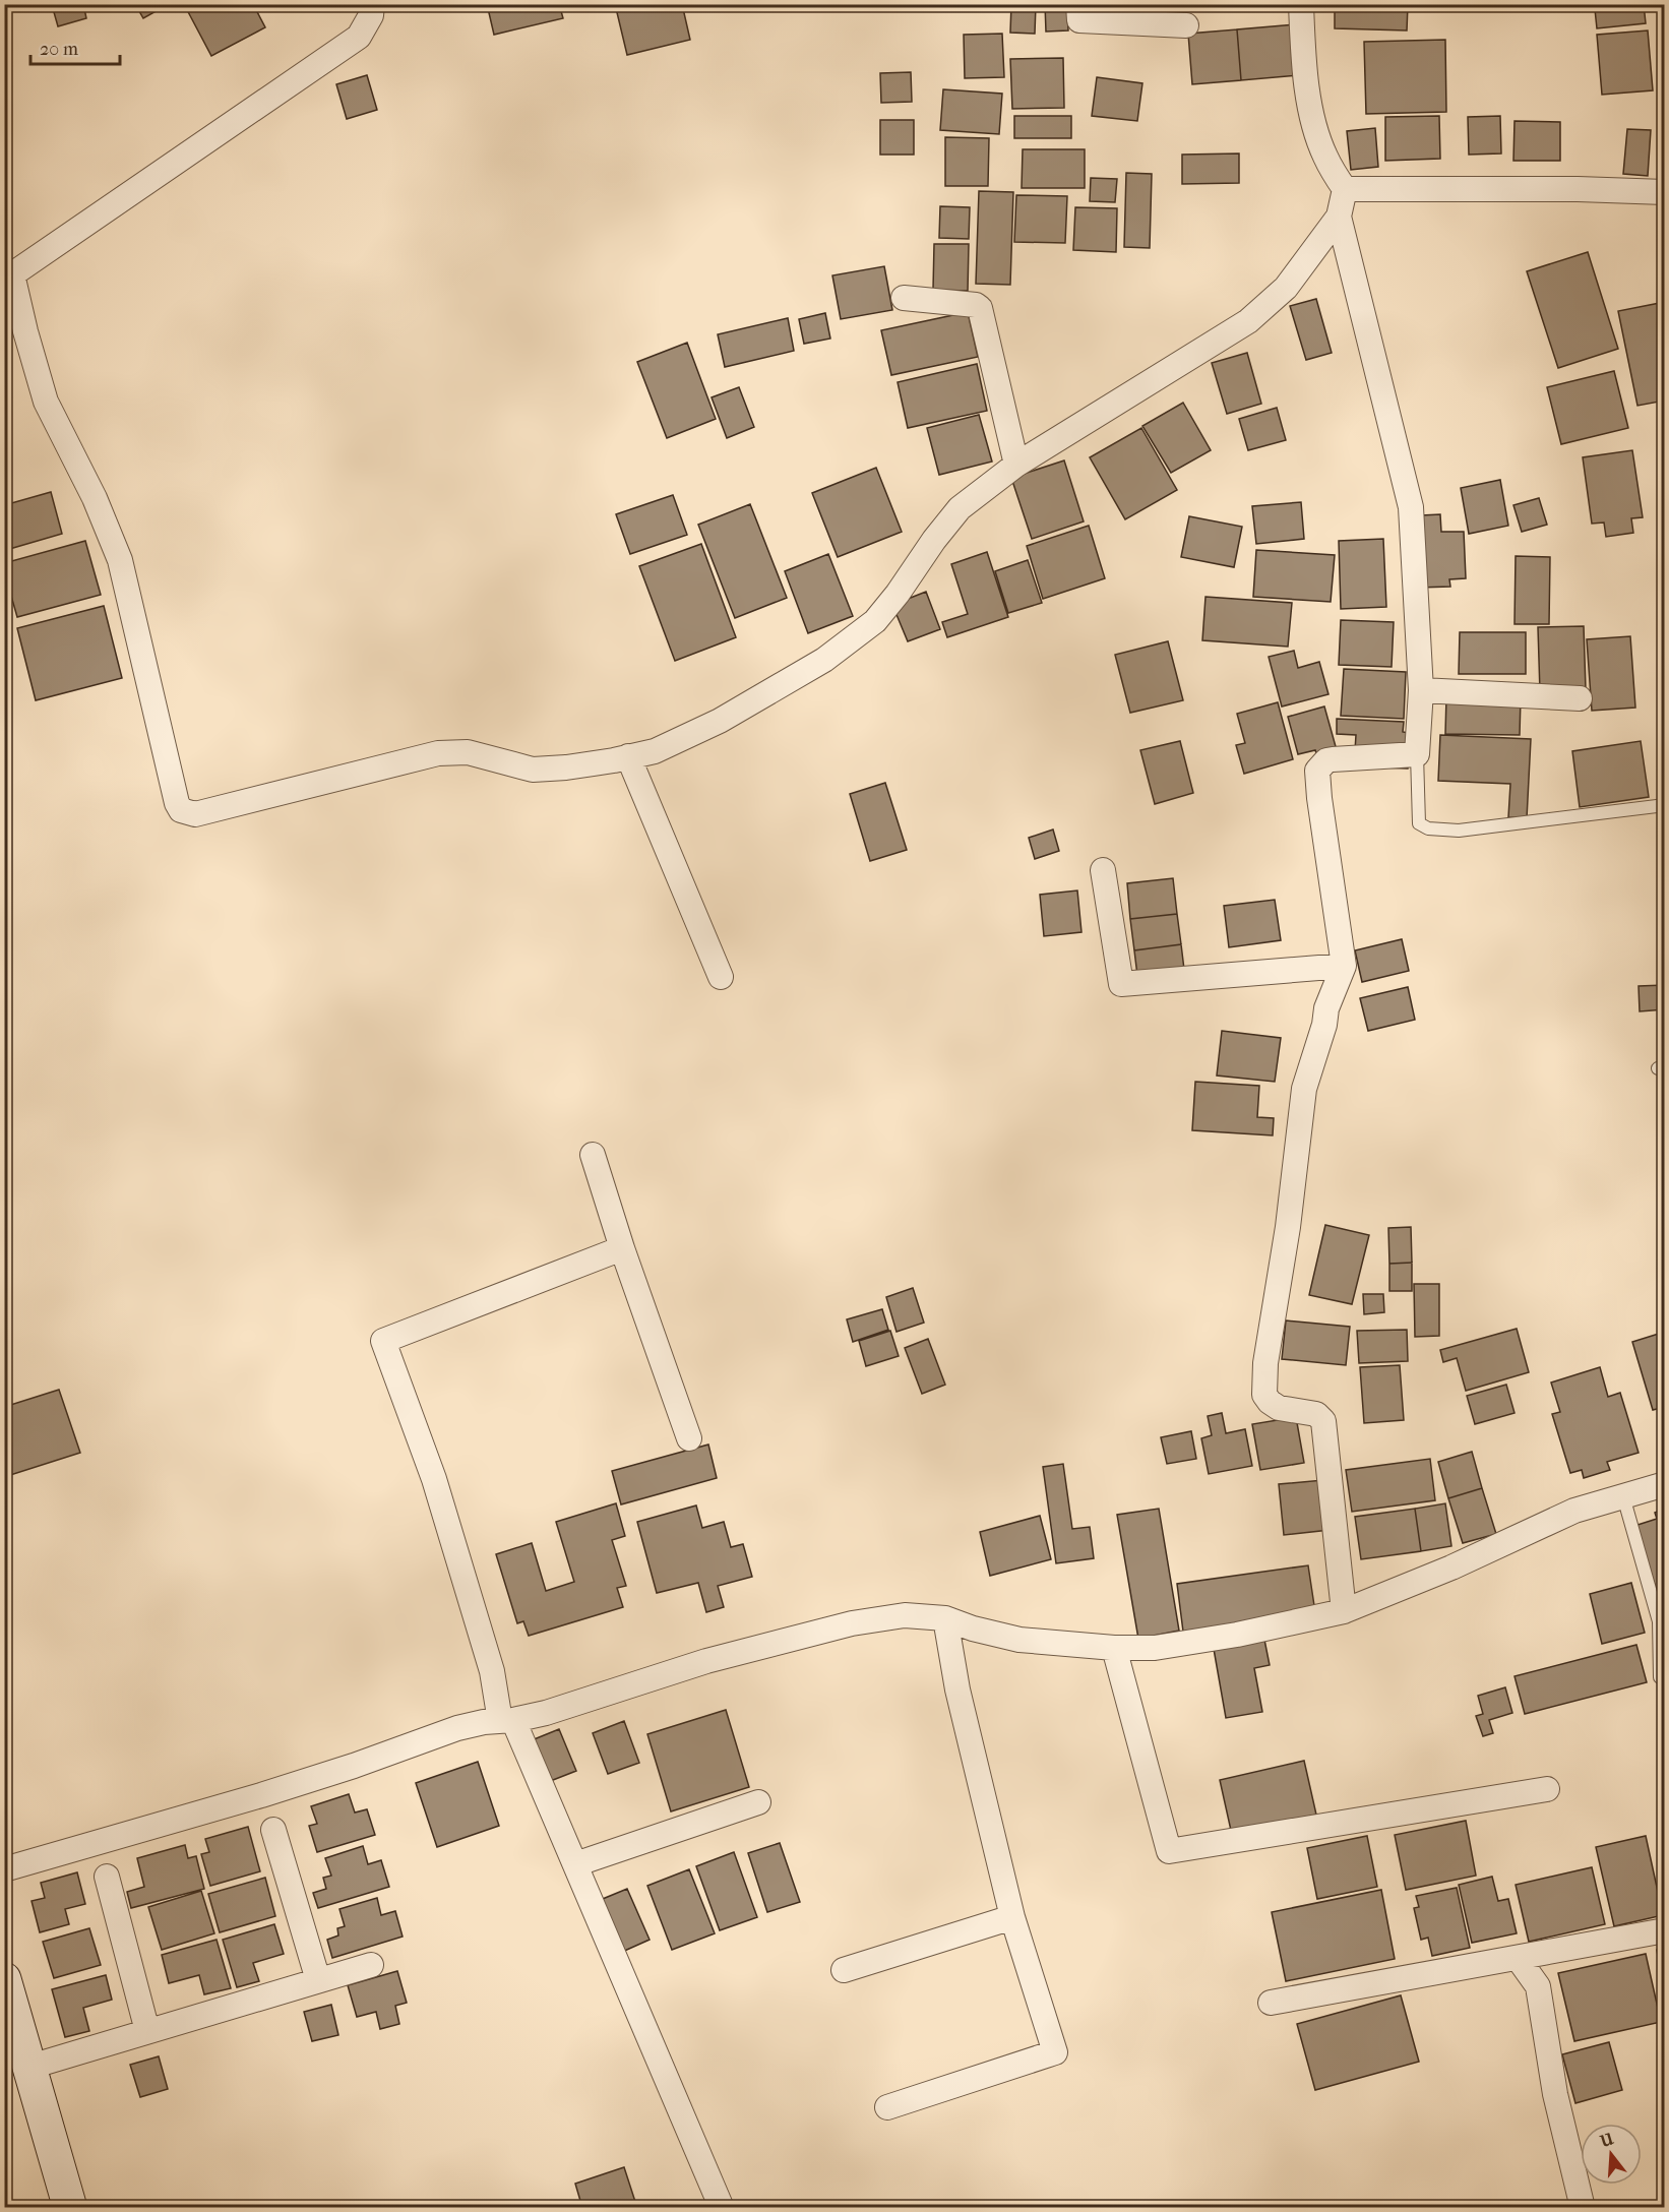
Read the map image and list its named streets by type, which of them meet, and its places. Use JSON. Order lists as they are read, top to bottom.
{
  "scale_bar": "20 m",
  "north": "top"
}
